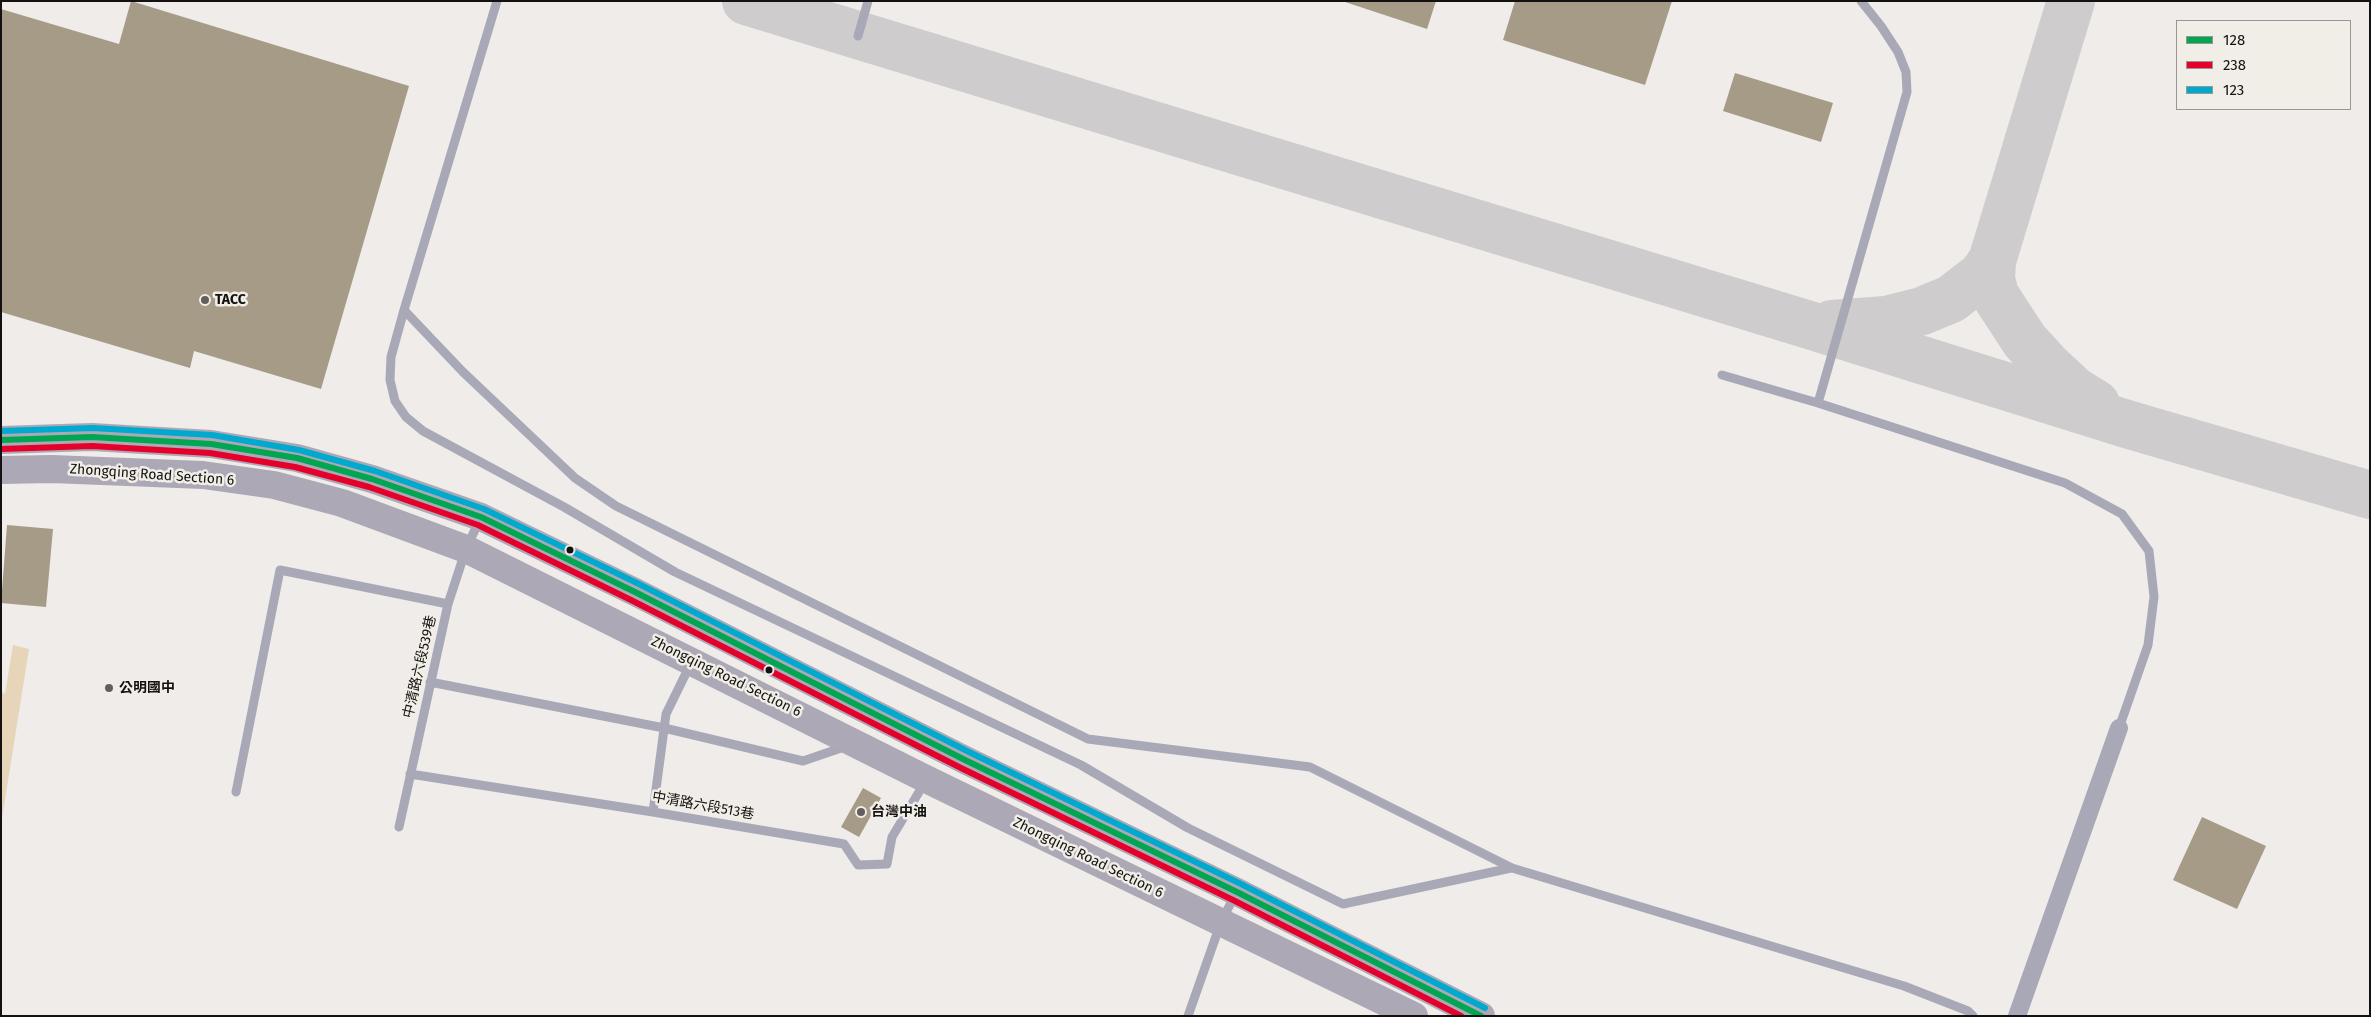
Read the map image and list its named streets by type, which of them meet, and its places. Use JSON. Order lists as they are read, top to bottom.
{
  "streets": {
    "main road": ["Zhongqing Road Section 6"],
    "lane": ["中清路六段539巷", "中清路六段513巷"]
  },
  "crossings": [
    ["Zhongqing Road Section 6", "中清路六段539巷"],
    ["Zhongqing Road Section 6", "中清路六段513巷"],
    ["中清路六段539巷", "中清路六段513巷"]
  ],
  "places": ["TACC", "公明國中", "台灣中油"],
  "lines": ["transit line 123", "transit line 128", "transit line 238"],
  "legend": ["128", "238", "123"]
}
